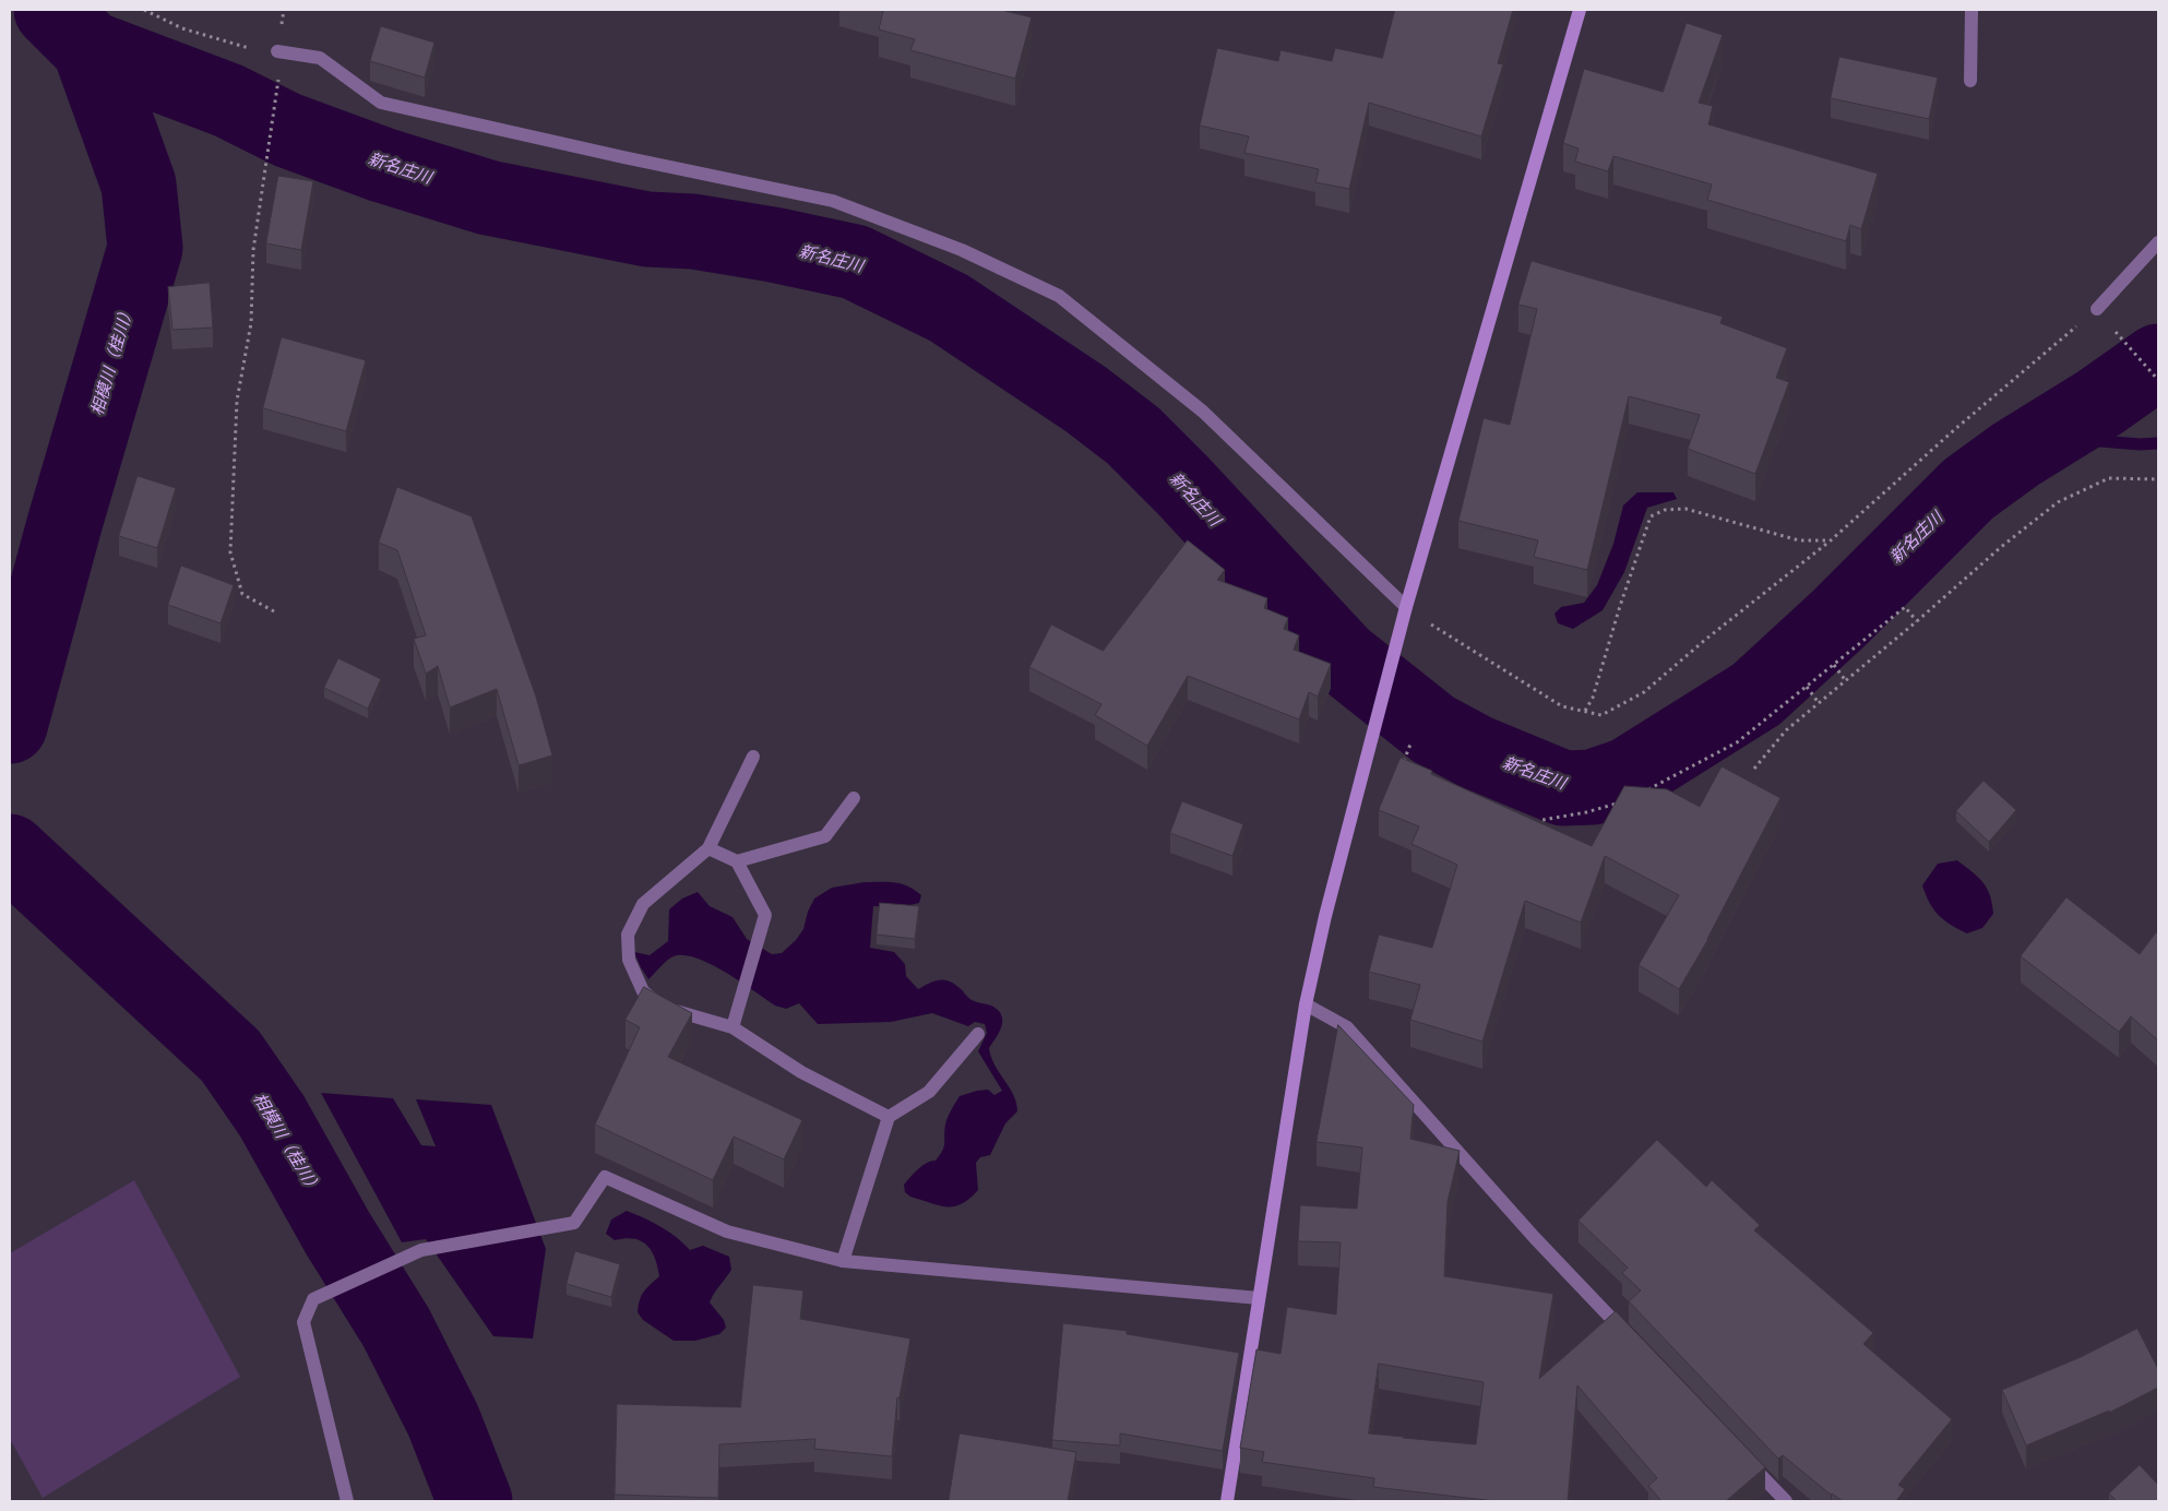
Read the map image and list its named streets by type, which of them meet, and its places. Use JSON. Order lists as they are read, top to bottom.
{
  "water": ["新名庄川", "相模川（桂川）"]
}
